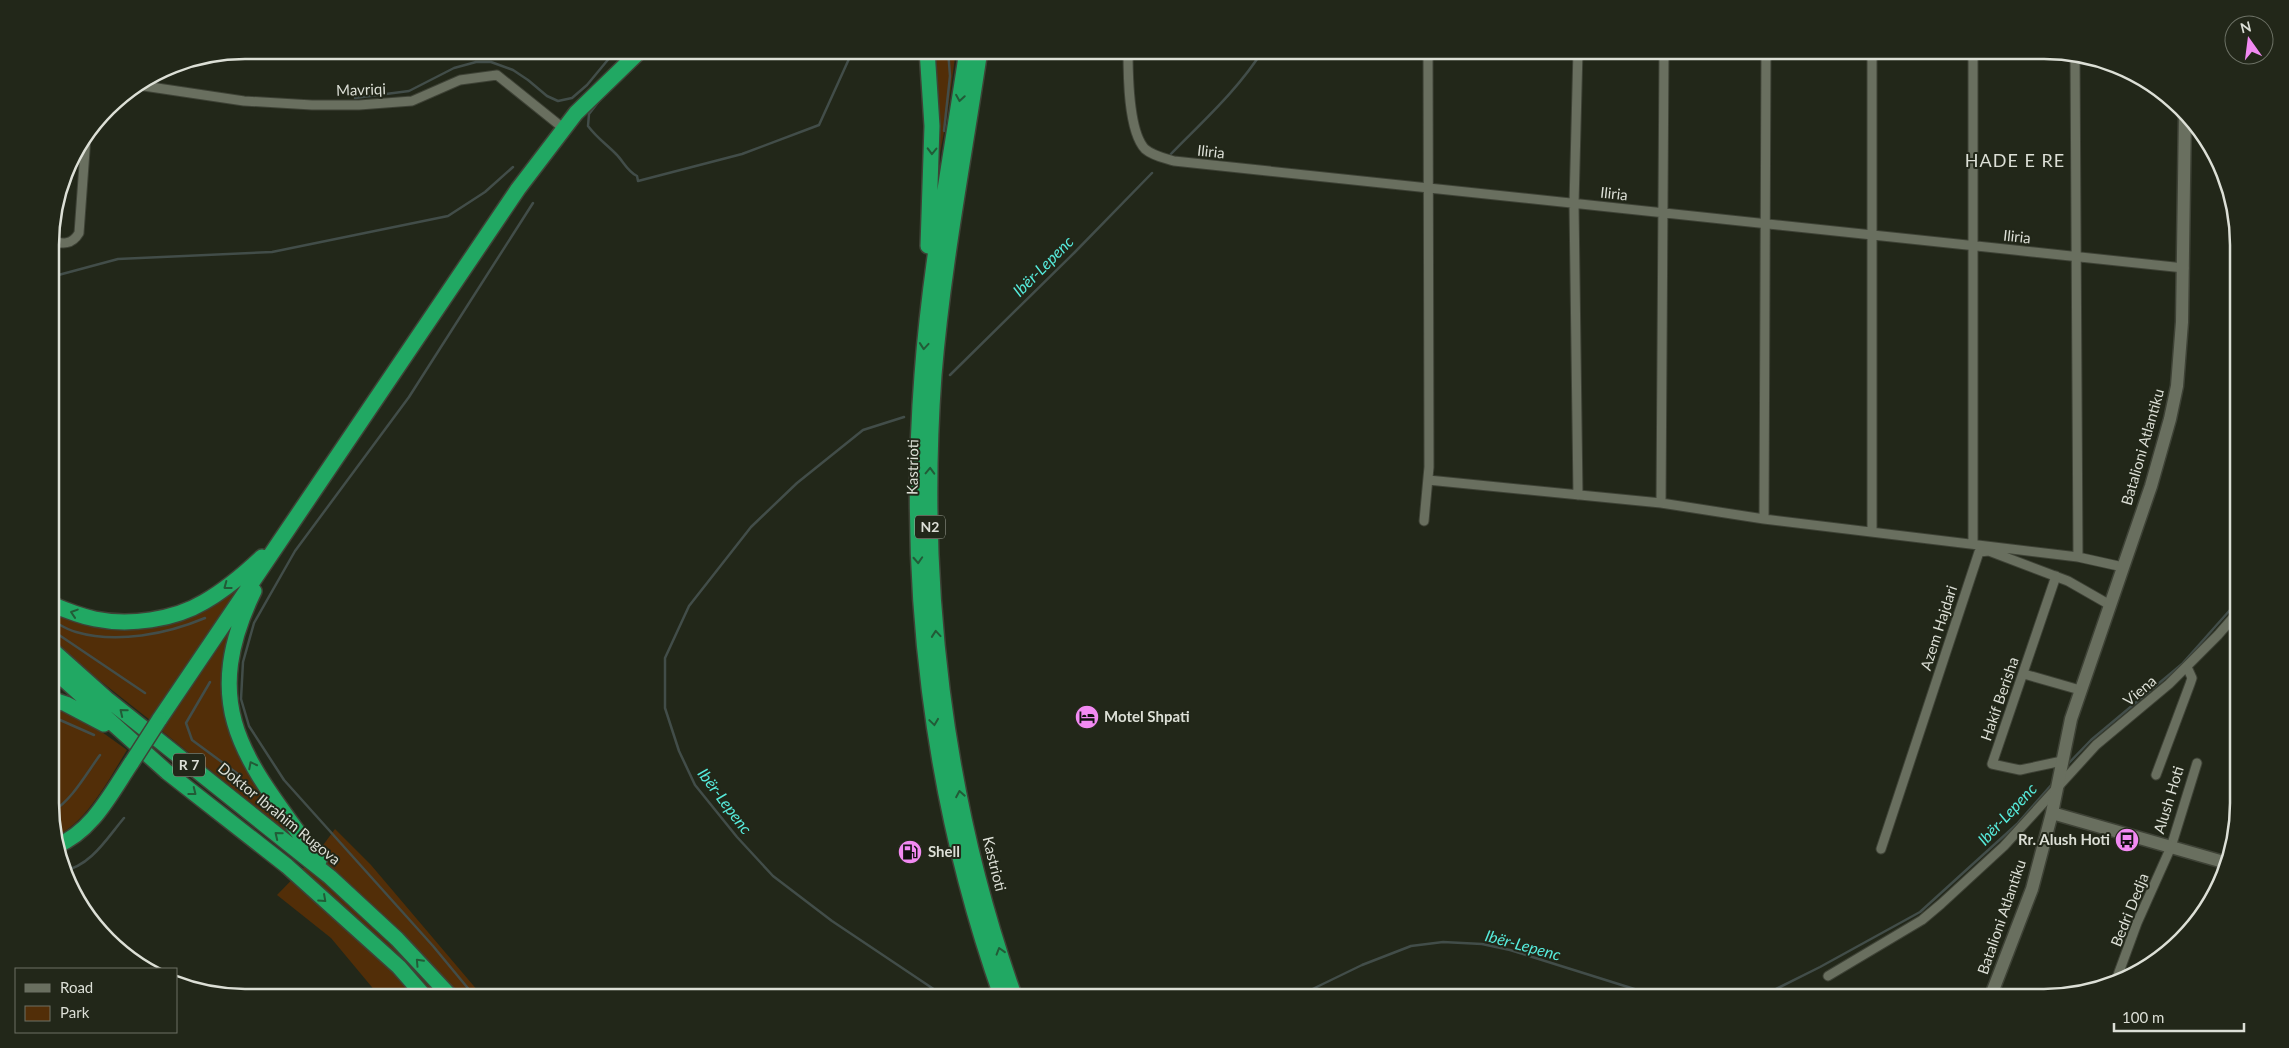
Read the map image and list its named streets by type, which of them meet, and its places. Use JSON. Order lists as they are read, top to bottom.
{
  "streets": {
    "highway": [
      "Kastrioti",
      "N2",
      "R 7",
      "Doktor Ibrahim Rugova"
    ],
    "street": [
      "Mavriqi",
      "Iliria",
      "Batalioni Atlantiku",
      "Azem Hajdari",
      "Viena",
      "Hakif Berisha",
      "Alush Hoti",
      "Bedri Dedja"
    ]
  },
  "crossings": [
    ["Iliria", "Batalioni Atlantiku"],
    ["Batalioni Atlantiku", "Azem Hajdari"],
    ["Batalioni Atlantiku", "Viena"],
    ["Batalioni Atlantiku", "Hakif Berisha"],
    ["Batalioni Atlantiku", "Alush Hoti"],
    ["Azem Hajdari", "Hakif Berisha"],
    ["Alush Hoti", "Bedri Dedja"]
  ],
  "districts": ["HADE E RE"],
  "water": ["Ibër-Lepenc"],
  "places": {
    "hotel": ["Motel Shpati"],
    "bus stop": ["Rr. Alush Hoti"],
    "fuel station": ["Shell"]
  },
  "legend": ["Road", "Park"],
  "scale_bar": "100 m",
  "north": "top"
}
